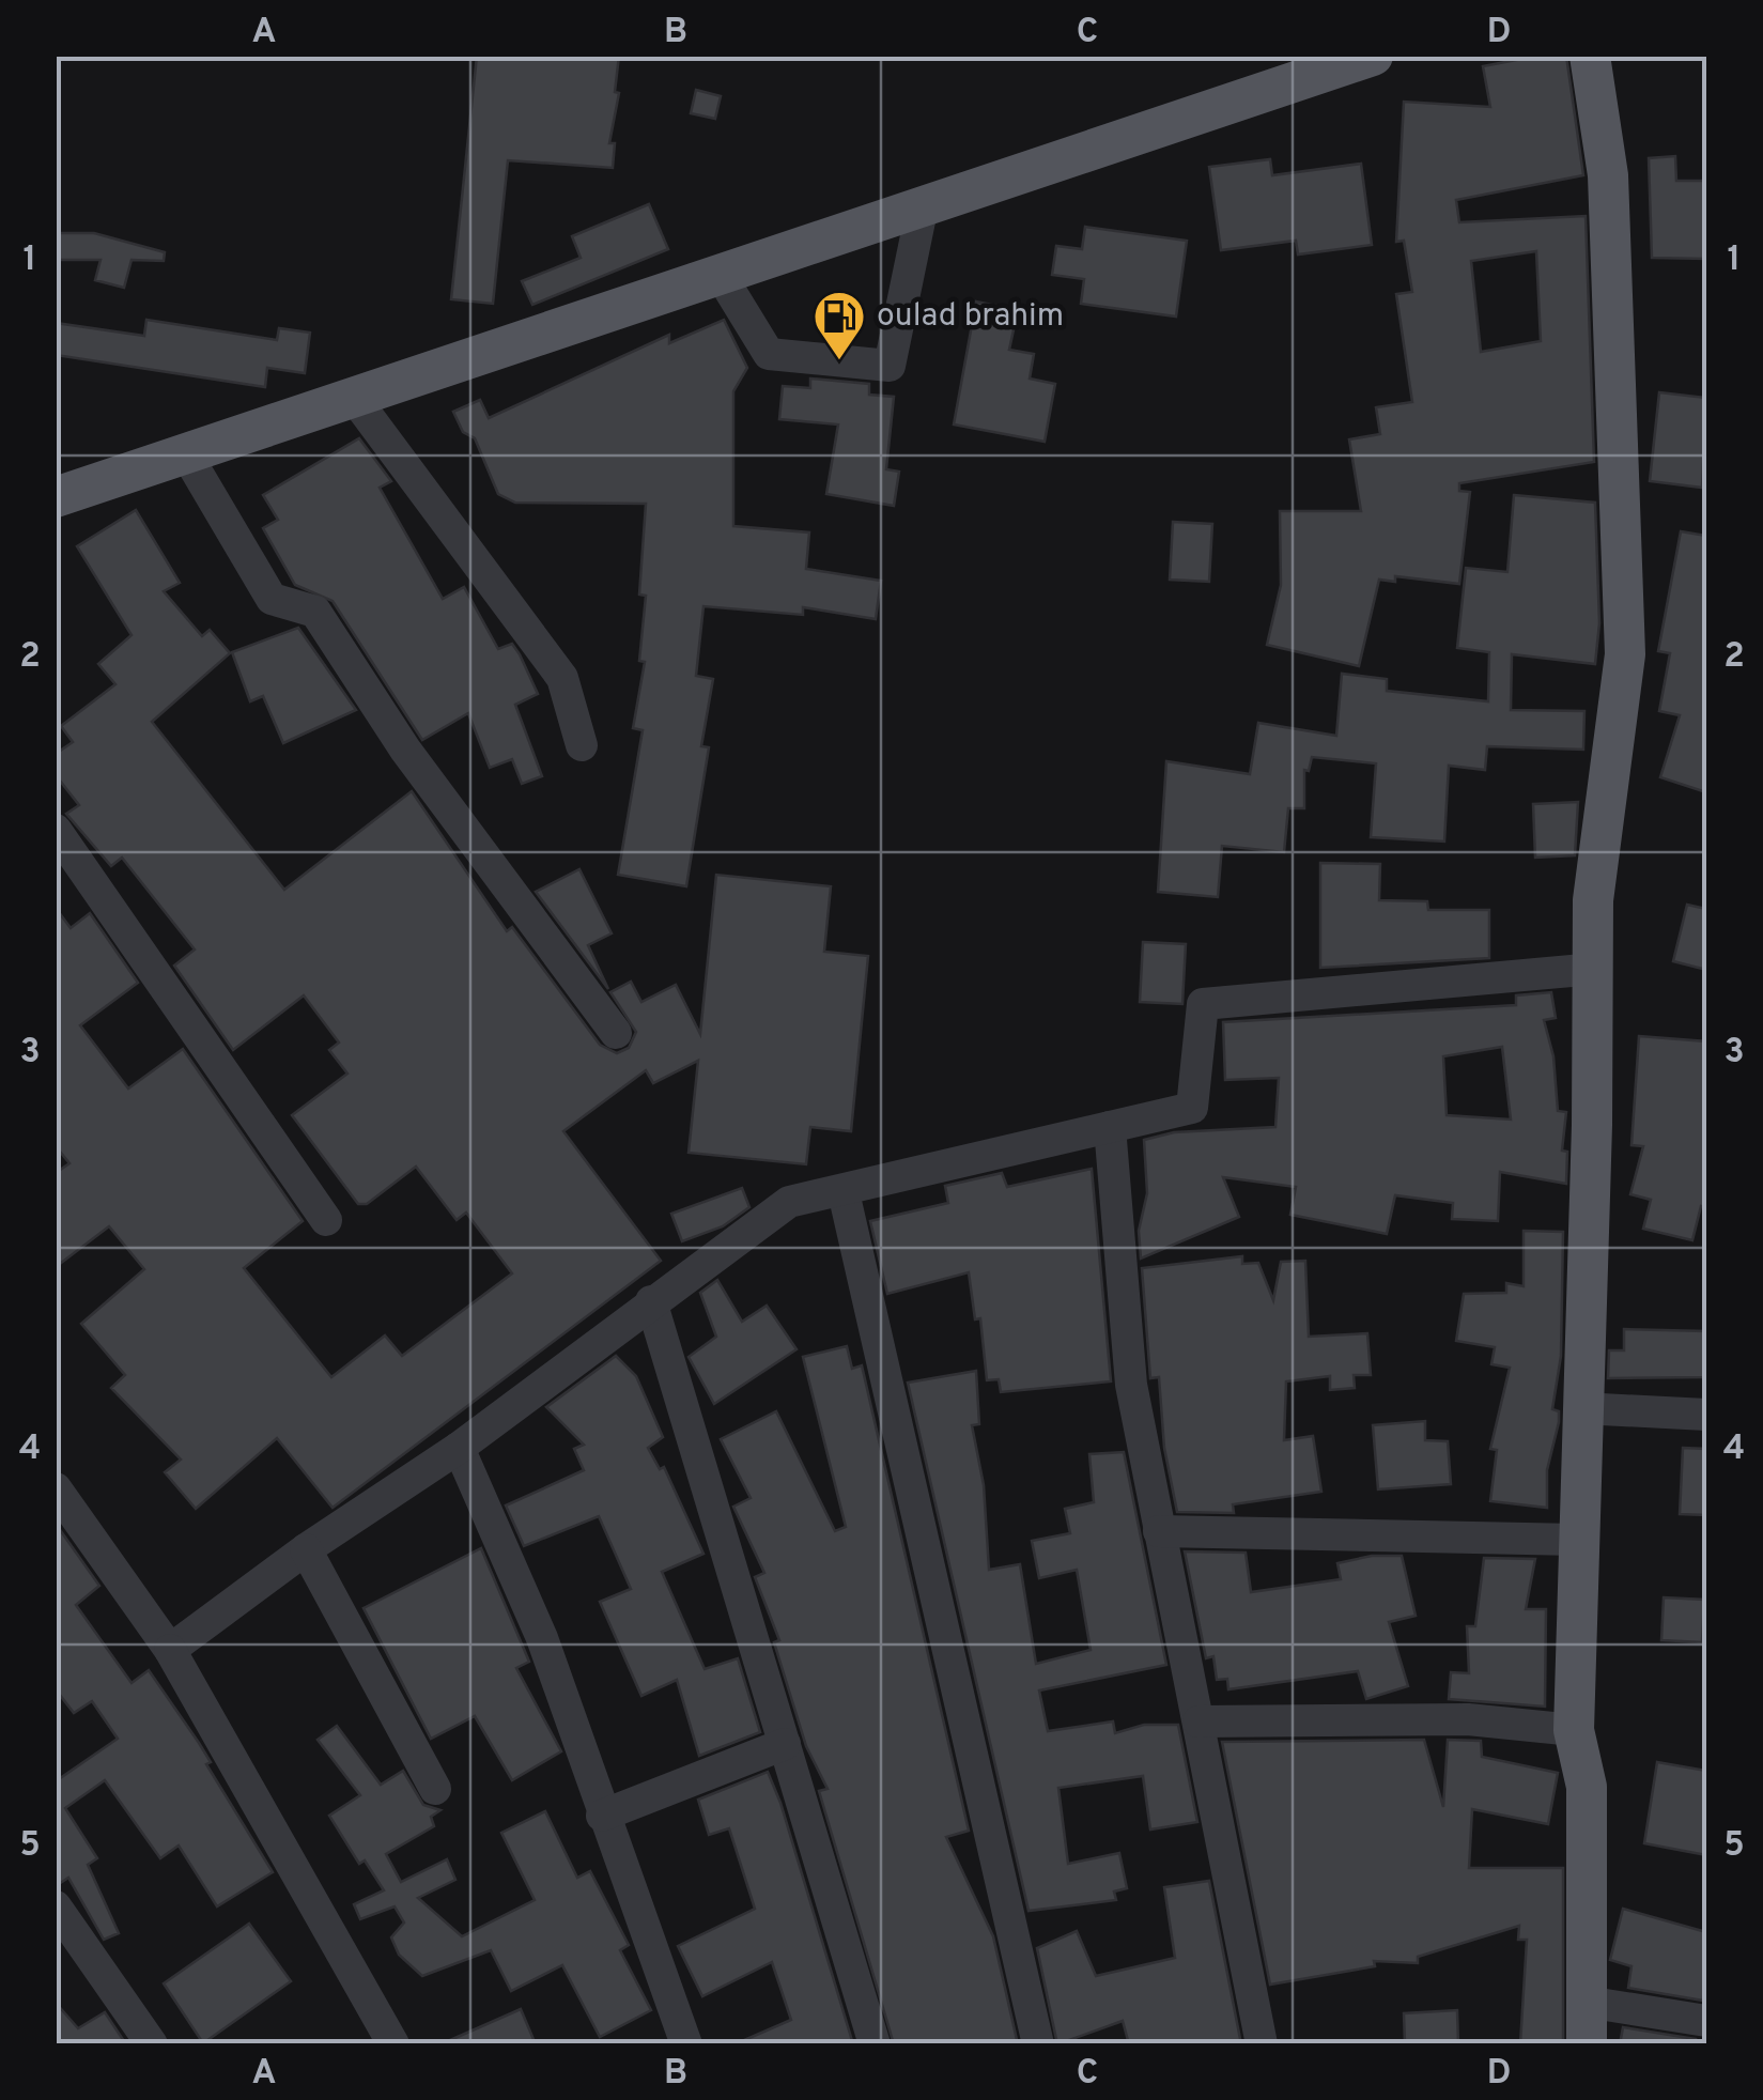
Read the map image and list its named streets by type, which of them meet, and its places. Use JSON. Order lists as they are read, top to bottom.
{
  "places": {
    "fuel station": ["oulad brahim"]
  },
  "grid": {
    "columns": [
      "A",
      "B",
      "C",
      "D"
    ],
    "rows": [
      "1",
      "2",
      "3",
      "4",
      "5"
    ]
  }
}
